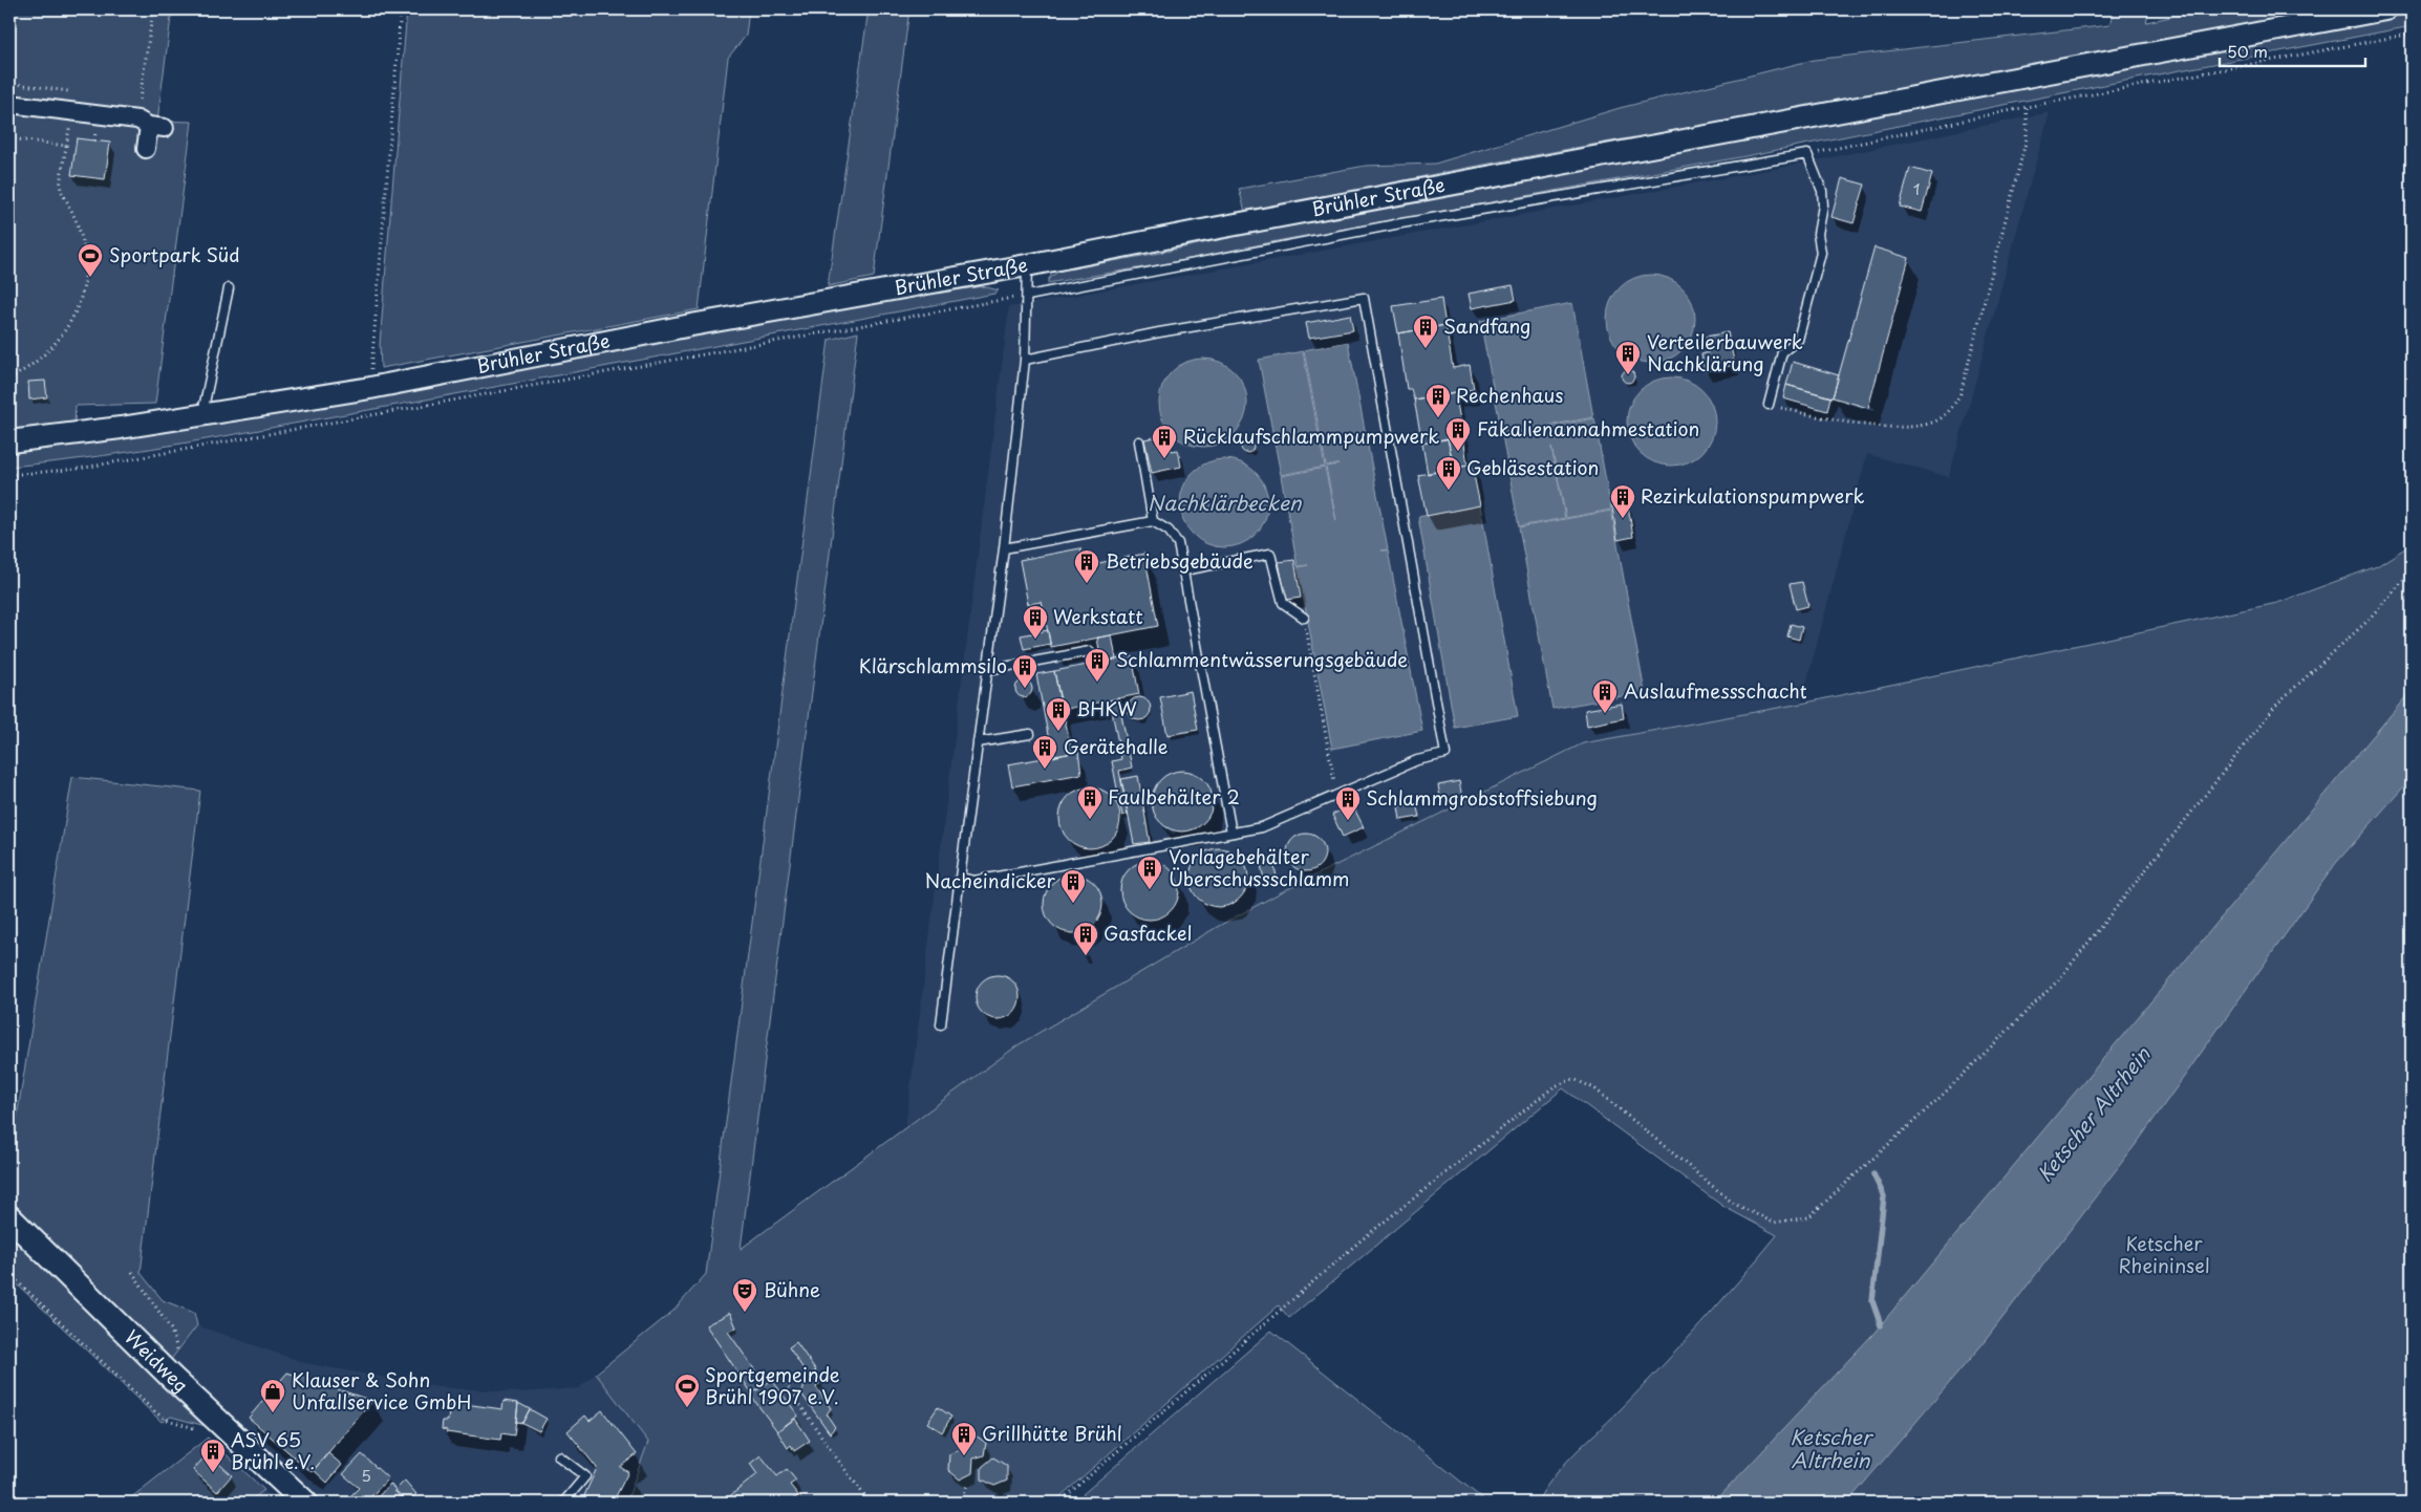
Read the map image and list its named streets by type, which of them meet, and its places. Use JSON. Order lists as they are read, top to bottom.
{
  "streets": {
    "main road": ["Weidweg"],
    "street": ["Brühler Straße"]
  },
  "water": ["Nachklärbecken", "Ketscher Altrhein"],
  "parks": ["Ketscher Rheininsel"],
  "places": {
    "sports": ["Sportpark Süd", "Sportgemeinde Brühl 1907 e.V."],
    "building": [
      "Sandfang",
      "Verteilerbauwerk Nachklärung",
      "Rechenhaus",
      "Fäkalienannahmestation",
      "Rücklaufschlammpumpwerk",
      "Gebläsestation",
      "Rezirkulationspumpwerk",
      "Betriebsgebäude",
      "Werkstatt",
      "Schlammentwässerungsgebäude",
      "Klärschlammsilo",
      "Auslaufmessschacht",
      "BHKW",
      "Gerätehalle",
      "Faulbehälter 2",
      "Schlammgrobstoffsiebung",
      "Vorlagebehälter Überschussschlamm",
      "Nacheindicker",
      "Gasfackel",
      "Grillhütte Brühl",
      "ASV 65 Brühl e.V."
    ],
    "theatre": ["Bühne"],
    "shop": ["Klauser & Sohn Unfallservice GmbH"]
  },
  "house_numbers": ["1", "5"],
  "scale_bar": "50 m"
}
